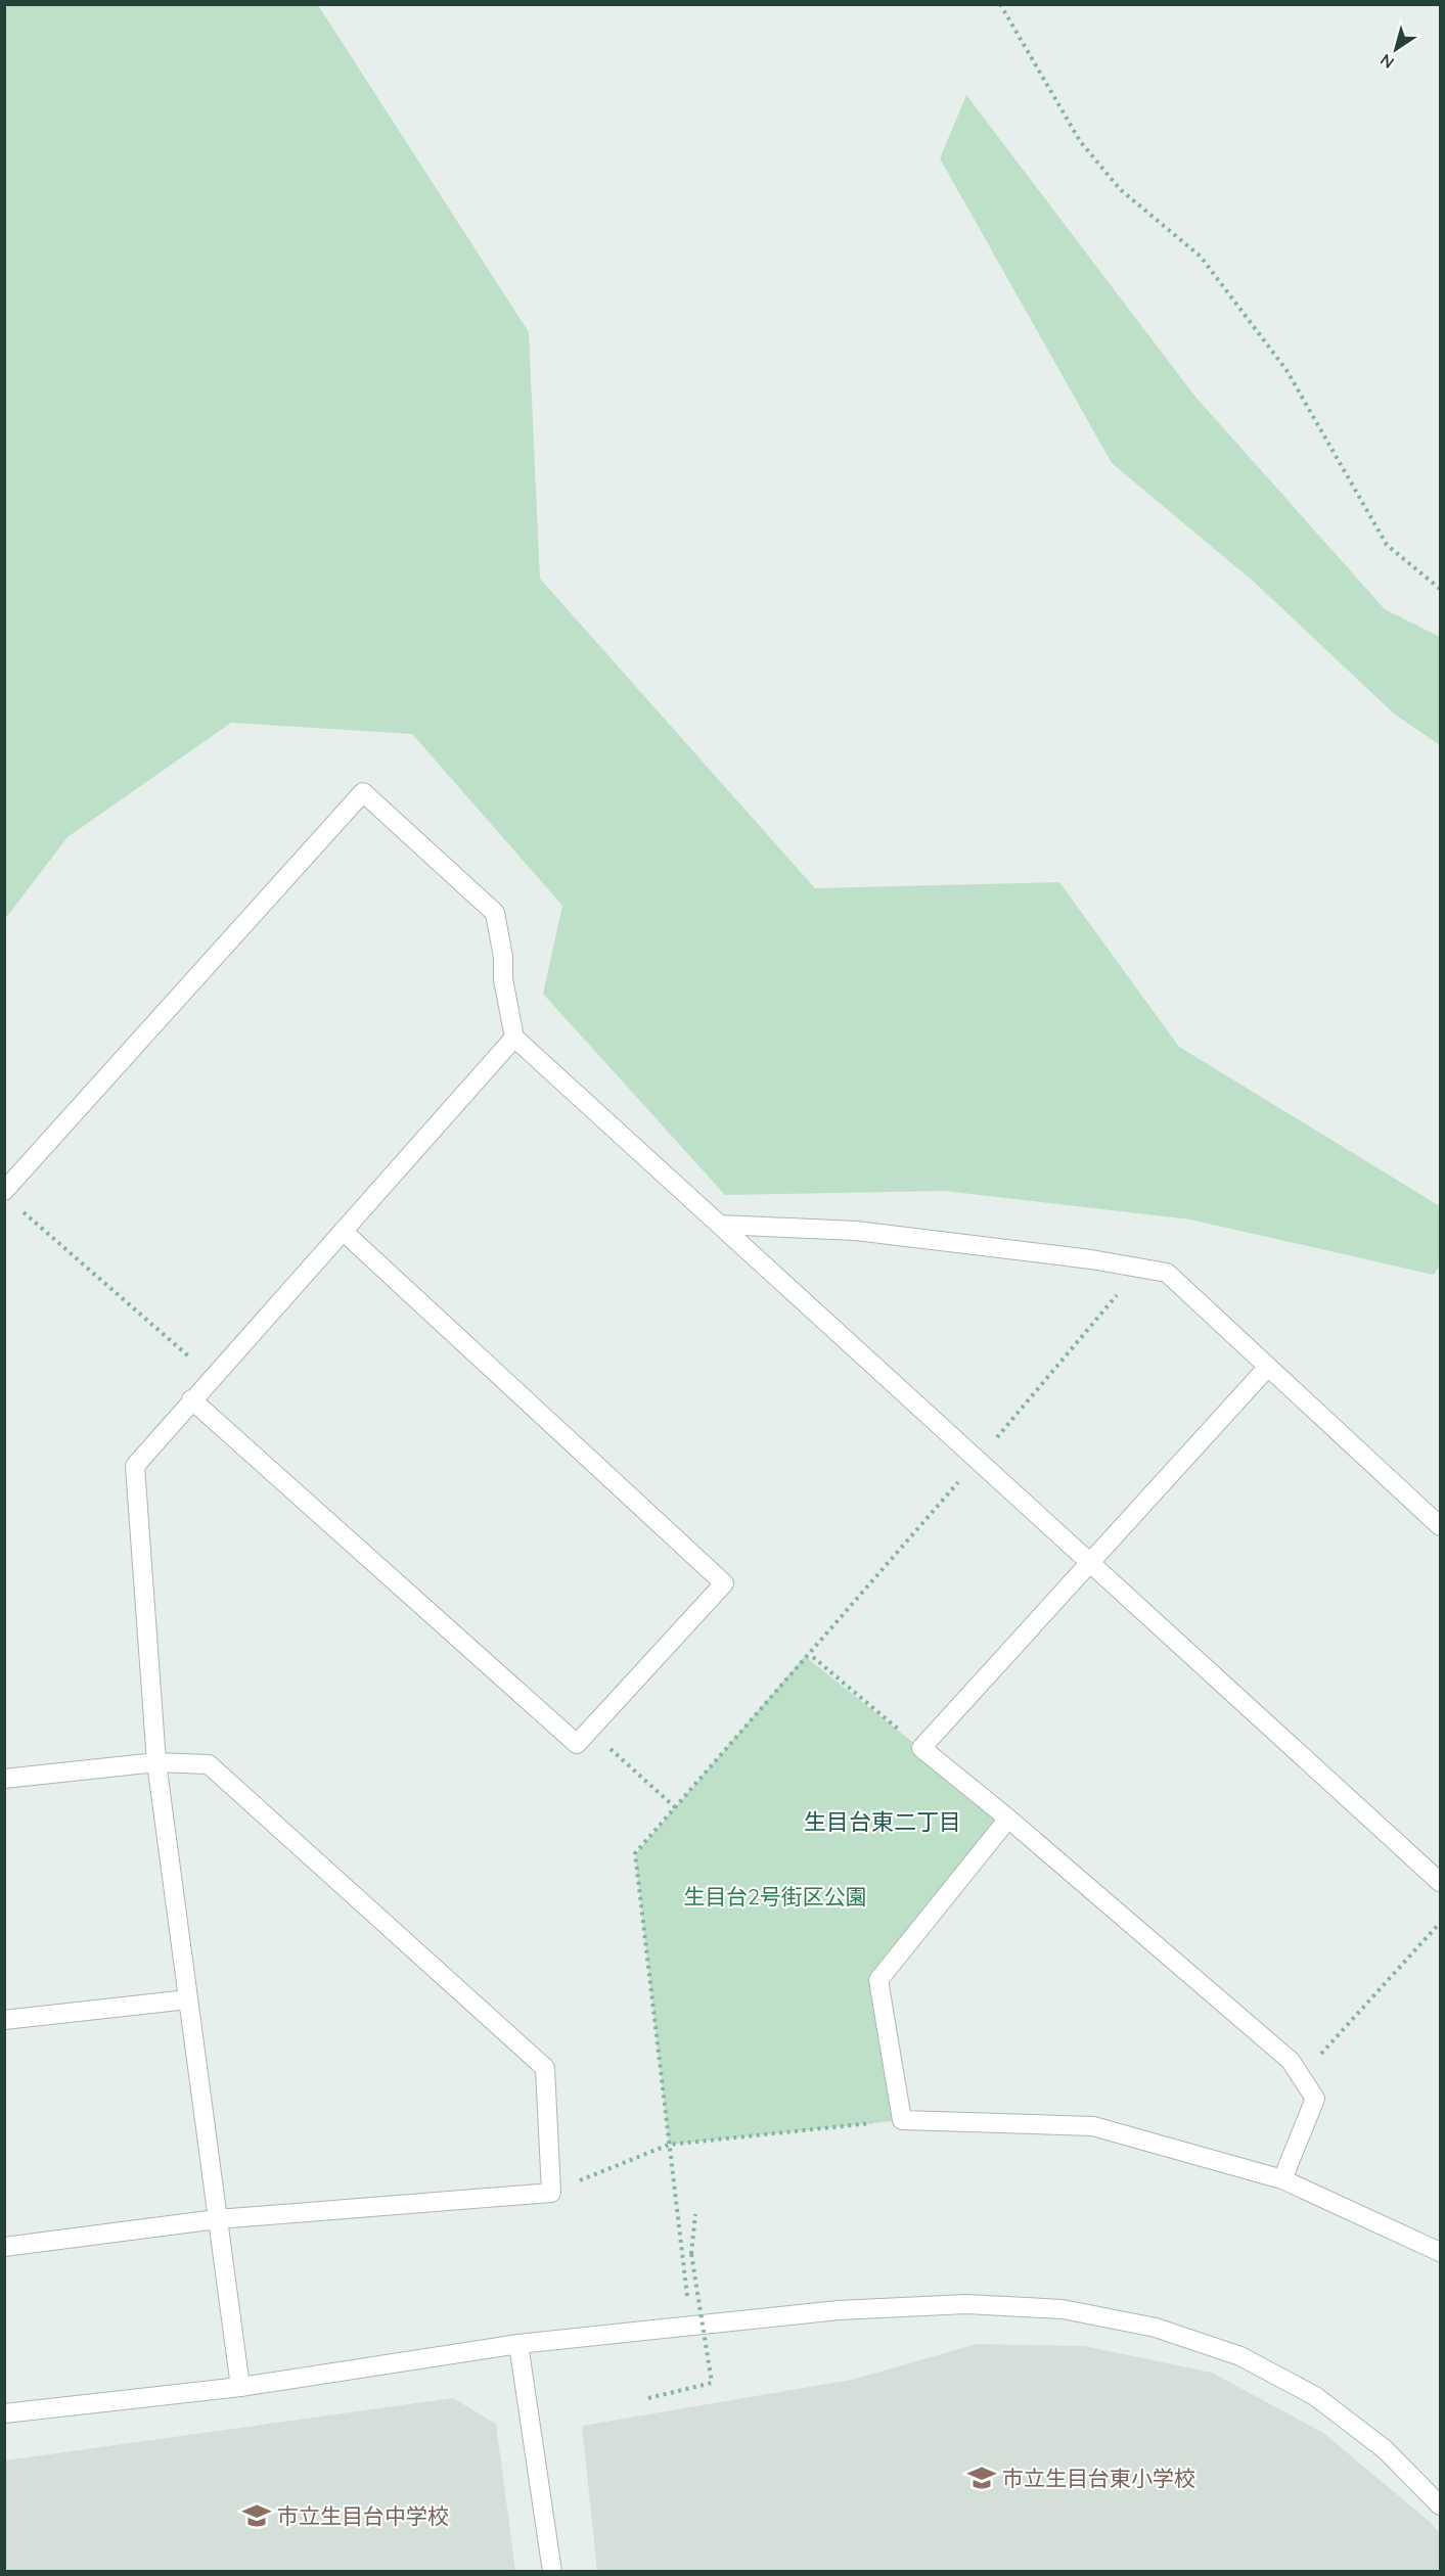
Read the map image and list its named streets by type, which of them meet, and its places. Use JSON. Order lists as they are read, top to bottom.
{
  "districts": ["生目台東二丁目"],
  "parks": ["生目台2号街区公園"],
  "places": {
    "school or university": ["市立生目台東小学校", "市立生目台中学校"]
  },
  "north": "bottom left"
}
